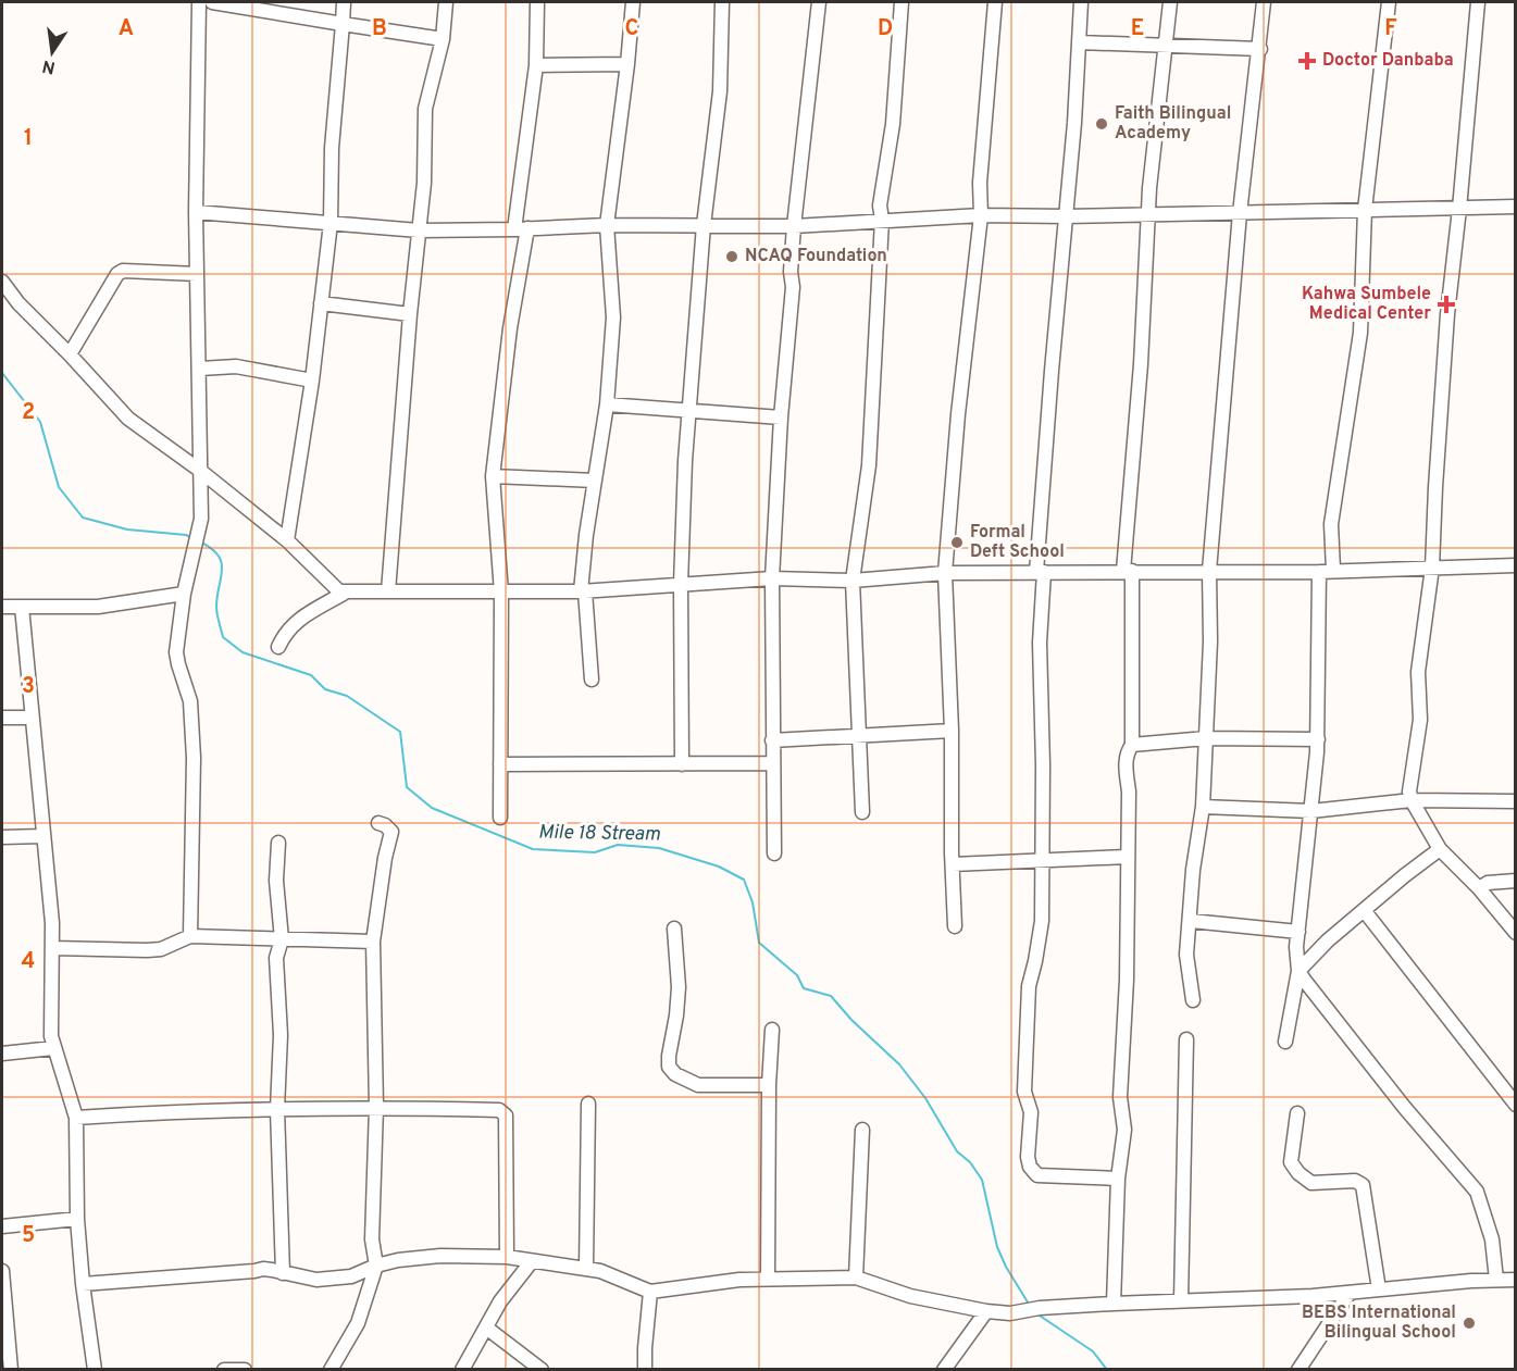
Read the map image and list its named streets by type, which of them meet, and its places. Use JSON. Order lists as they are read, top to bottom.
{
  "water": ["Mile 18 Stream"],
  "places": {
    "health": ["Doctor Danbaba", "Kahwa Sumbele Medical Center"],
    "other": [
      "Faith Bilingual Academy",
      "NCAQ Foundation",
      "Formal Deft School",
      "BEBS International Bilingual School"
    ]
  },
  "north": "bottom",
  "grid": {
    "columns": [
      "A",
      "B",
      "C",
      "D",
      "E",
      "F"
    ],
    "rows": [
      "1",
      "2",
      "3",
      "4",
      "5"
    ]
  }
}
